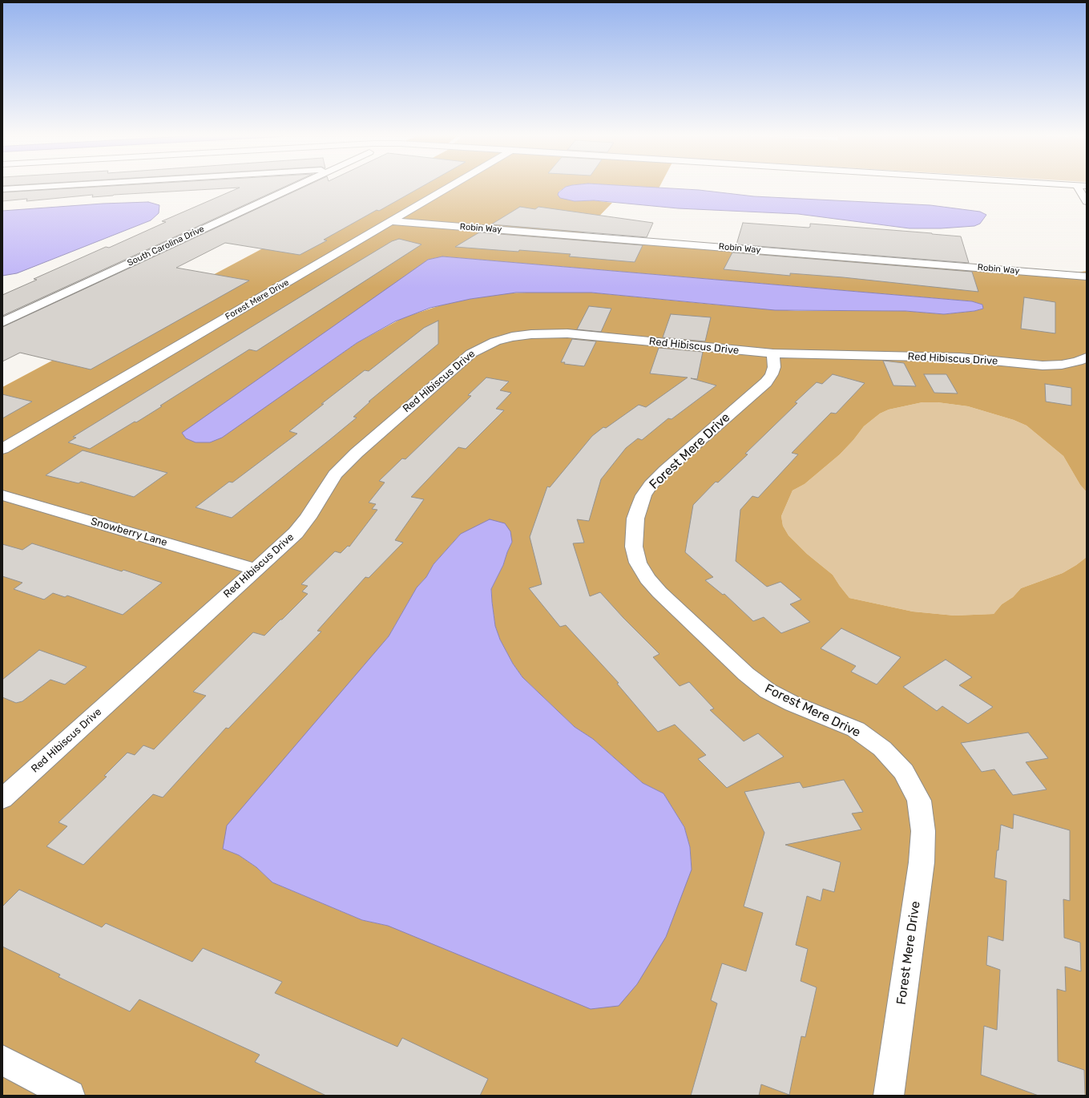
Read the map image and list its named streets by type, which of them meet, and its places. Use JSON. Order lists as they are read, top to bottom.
{
  "streets": {
    "street": [
      "Robin Way",
      "South Carolina Drive",
      "Forest Mere Drive",
      "Red Hibiscus Drive",
      "Snowberry Lane"
    ]
  },
  "crossings": [
    ["Robin Way", "Forest Mere Drive"],
    ["Forest Mere Drive", "Red Hibiscus Drive"],
    ["Red Hibiscus Drive", "Snowberry Lane"]
  ]
}
